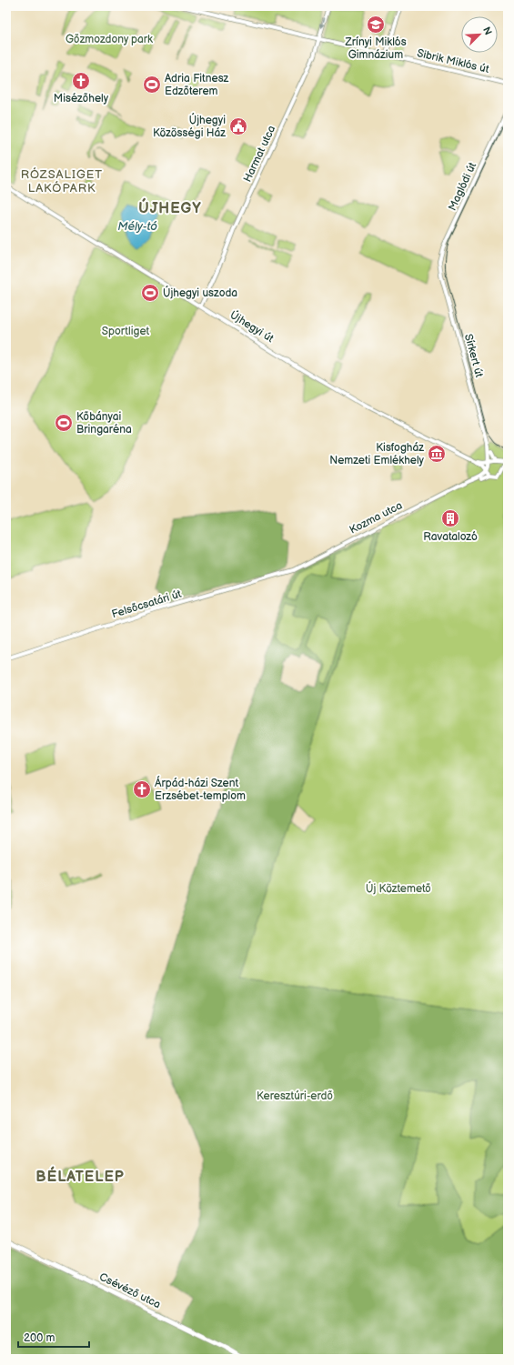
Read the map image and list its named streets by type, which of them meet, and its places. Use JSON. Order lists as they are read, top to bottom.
{
  "streets": {
    "main road": ["Csévéző utca"],
    "street": [
      "Sibrik Miklós út",
      "Harmat utca",
      "Maglódi út",
      "Újhegyi út",
      "Sírkert út",
      "Kozma utca",
      "Felsőcsatári út"
    ]
  },
  "crossings": [
    ["Sibrik Miklós út", "Harmat utca"],
    ["Harmat utca", "Újhegyi út"],
    ["Maglódi út", "Sírkert út"],
    ["Újhegyi út", "Sírkert út"],
    ["Újhegyi út", "Kozma utca"],
    ["Sírkert út", "Kozma utca"],
    ["Kozma utca", "Felsőcsatári út"]
  ],
  "districts": ["RÓZSALIGET LAKÓPARK", "ÚJHEGY", "BÉLATELEP"],
  "water": ["Mély-tó"],
  "parks": [
    "Gőzmozdony park",
    "Sportliget",
    "Új Köztemető",
    "Keresztúri-erdő"
  ],
  "places": {
    "school or university": ["Zrínyi Miklós Gimnázium"],
    "church": ["Misézőhely", "Árpád-házi Szent Erzsébet-templom"],
    "sports": ["Adria Fitnesz Edzőterem", "Újhegyi uszoda", "Kőbányai Bringaréna"],
    "public building": ["Újhegyi Közösségi Ház"],
    "museum": ["Kisfogház Nemzeti Emlékhely"],
    "building": ["Ravatalozó"]
  },
  "scale_bar": "200 m",
  "north": "top right"
}
